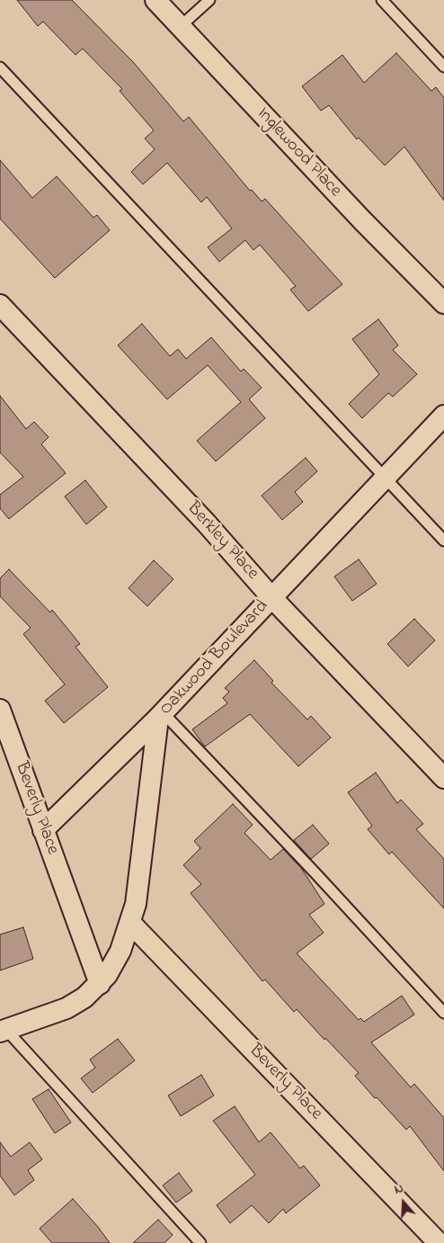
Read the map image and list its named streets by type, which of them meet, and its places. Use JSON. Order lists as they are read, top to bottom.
{
  "streets": {
    "street": [
      "Inglewood Place",
      "Berkley Place",
      "Oakwood Boulevard",
      "Beverly Place"
    ]
  },
  "crossings": [
    ["Berkley Place", "Oakwood Boulevard"],
    ["Oakwood Boulevard", "Beverly Place"]
  ],
  "north": "top"
}
